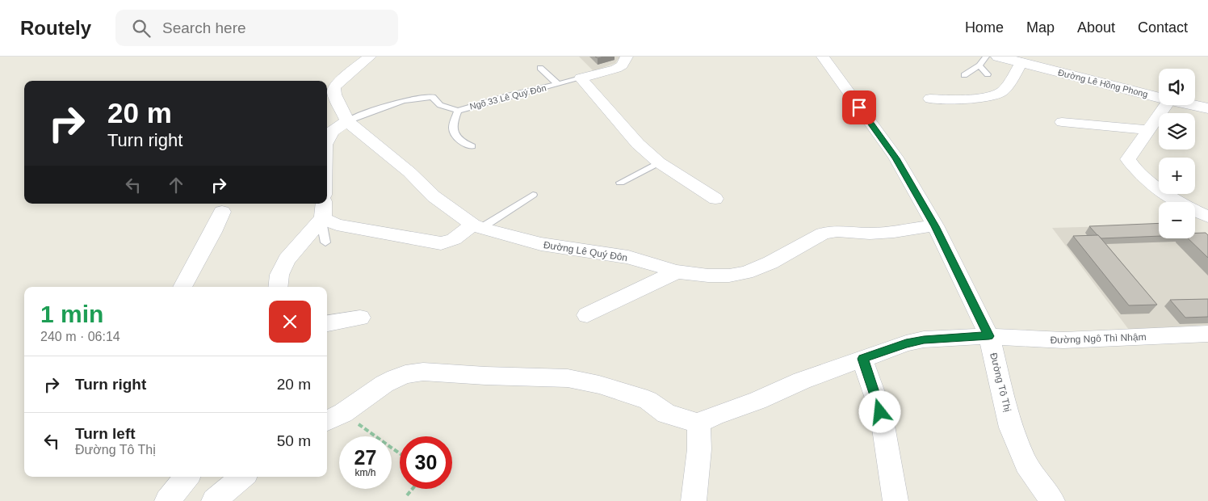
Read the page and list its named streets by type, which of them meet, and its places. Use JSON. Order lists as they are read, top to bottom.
{
  "streets": {
    "street": [
      "Đường Lê Hồng Phong",
      "Đường Lê Quý Đôn",
      "Đường Ngô Thì Nhậm",
      "Đường Tô Thị"
    ],
    "lane": ["Ngõ 33 Lê Quý Đôn"]
  },
  "crossings": [
    ["Ngõ 33 Lê Quý Đôn", "Đường Lê Quý Đôn"],
    ["Đường Lê Quý Đôn", "Đường Tô Thị"],
    ["Đường Ngô Thì Nhậm", "Đường Tô Thị"]
  ],
  "page": {
    "header": "Routely",
    "search": "Search here",
    "nav": [
      "Home",
      "Map",
      "About",
      "Contact"
    ],
    "map_buttons": ["+", "−"],
    "turn": ["20 m", "Turn right"],
    "heading": ["1 min", "240 m · 06:14"],
    "list": [
      {
        "name": "Turn right",
        "value": "20 m"
      },
      {
        "name": "Turn left",
        "note": "Đường Tô Thị",
        "value": "50 m"
      }
    ],
    "speed": "27 km/h",
    "limit": "30"
  }
}
